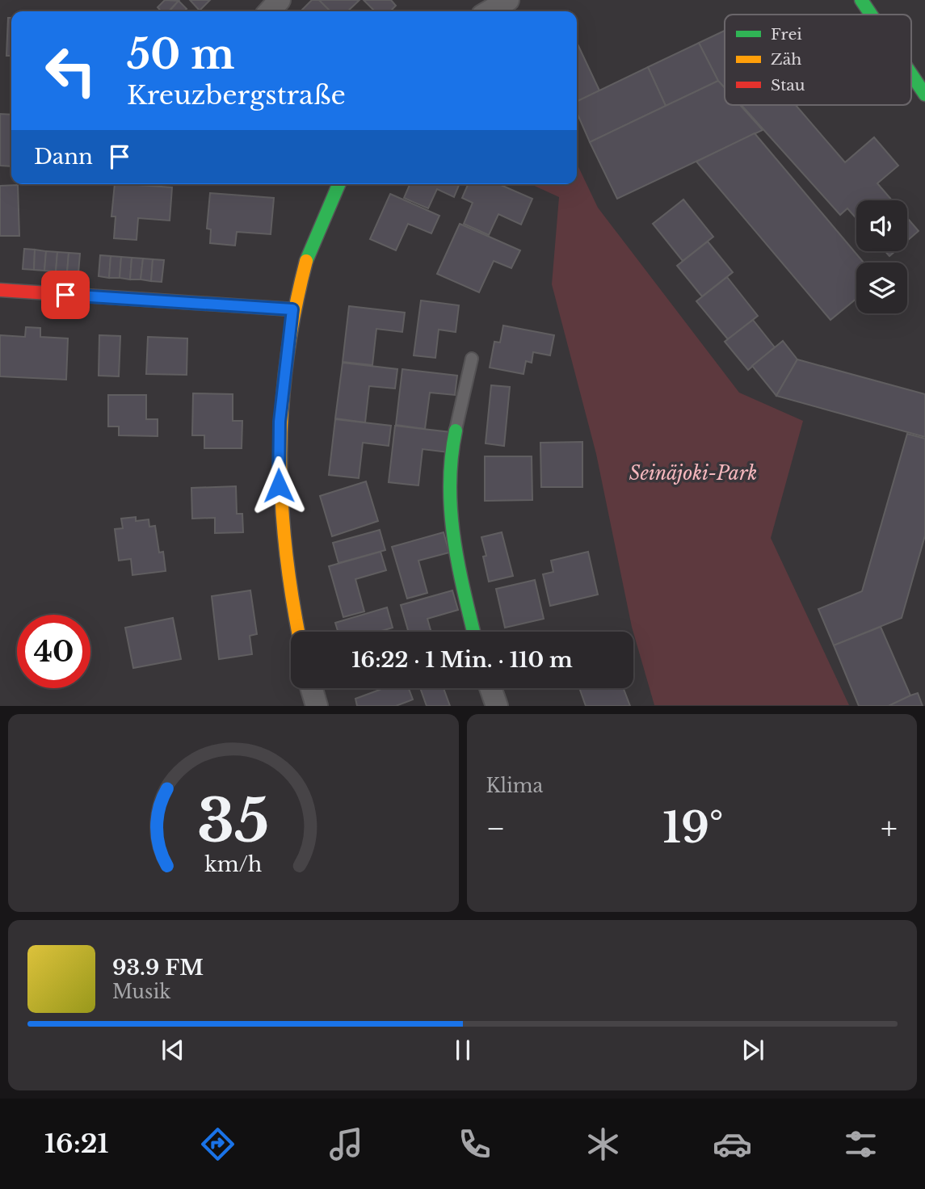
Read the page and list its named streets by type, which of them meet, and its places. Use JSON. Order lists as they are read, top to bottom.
{
  "parks": ["Seinäjoki-Park"],
  "legend": ["Frei", "Zäh", "Stau"],
  "page": {
    "turn": ["50 m", "Kreuzbergstraße"],
    "then": "Dann",
    "limit": "40",
    "trip": "16:22 · 1 Min. · 110 m",
    "tile": "Klima",
    "heat": ["−", "19°", "+"],
    "song": ["93.9 FM", "Musik"],
    "tabs": "16:21",
    "gauge": ["35", "km/h"]
  }
}
